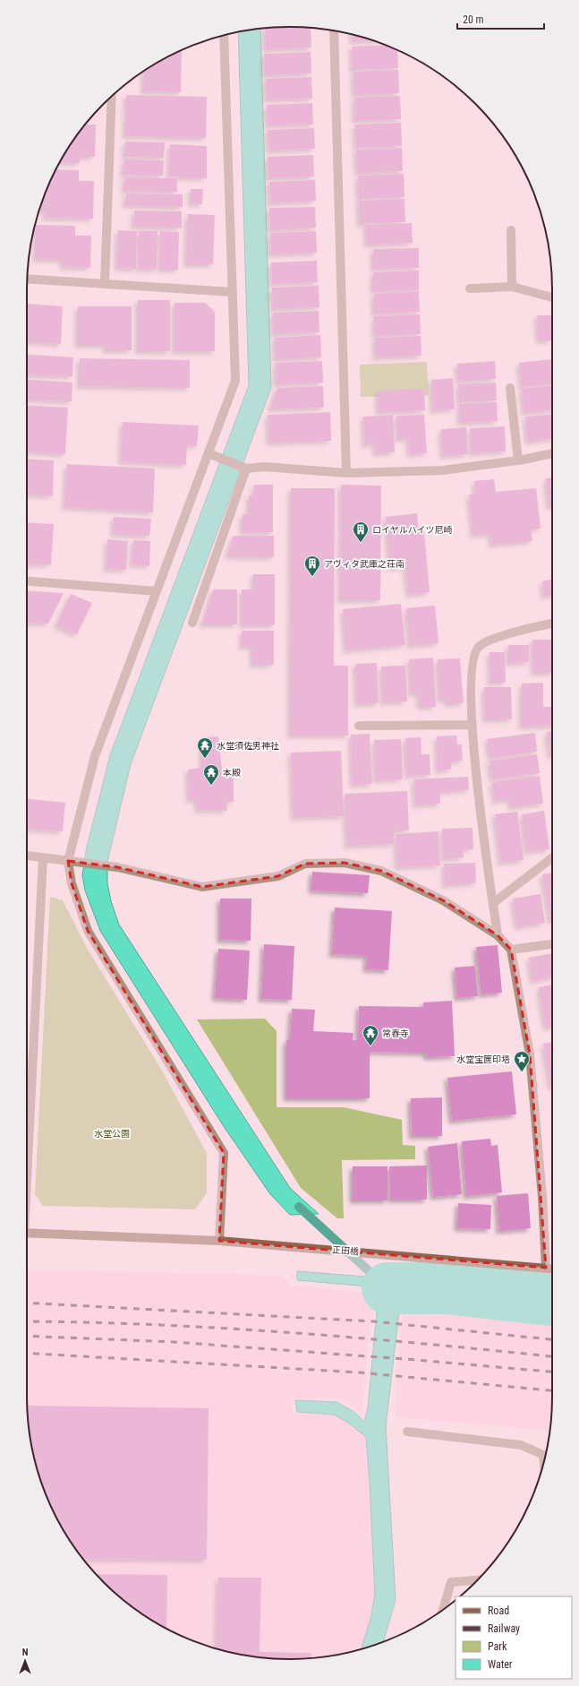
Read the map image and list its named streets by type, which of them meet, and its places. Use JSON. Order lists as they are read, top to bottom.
{
  "streets": {
    "street": ["正田橋"]
  },
  "parks": ["水堂公園"],
  "places": {
    "building": ["ロイヤルハイツ尼崎", "アヴィタ武庫之荘南"],
    "temple": ["水堂須佐男神社", "本殿", "常春寺"],
    "place": ["水堂宝篋印塔"]
  },
  "legend": [
    "Road",
    "Railway",
    "Park",
    "Water"
  ],
  "scale_bar": "20 m",
  "north": "top"
}
